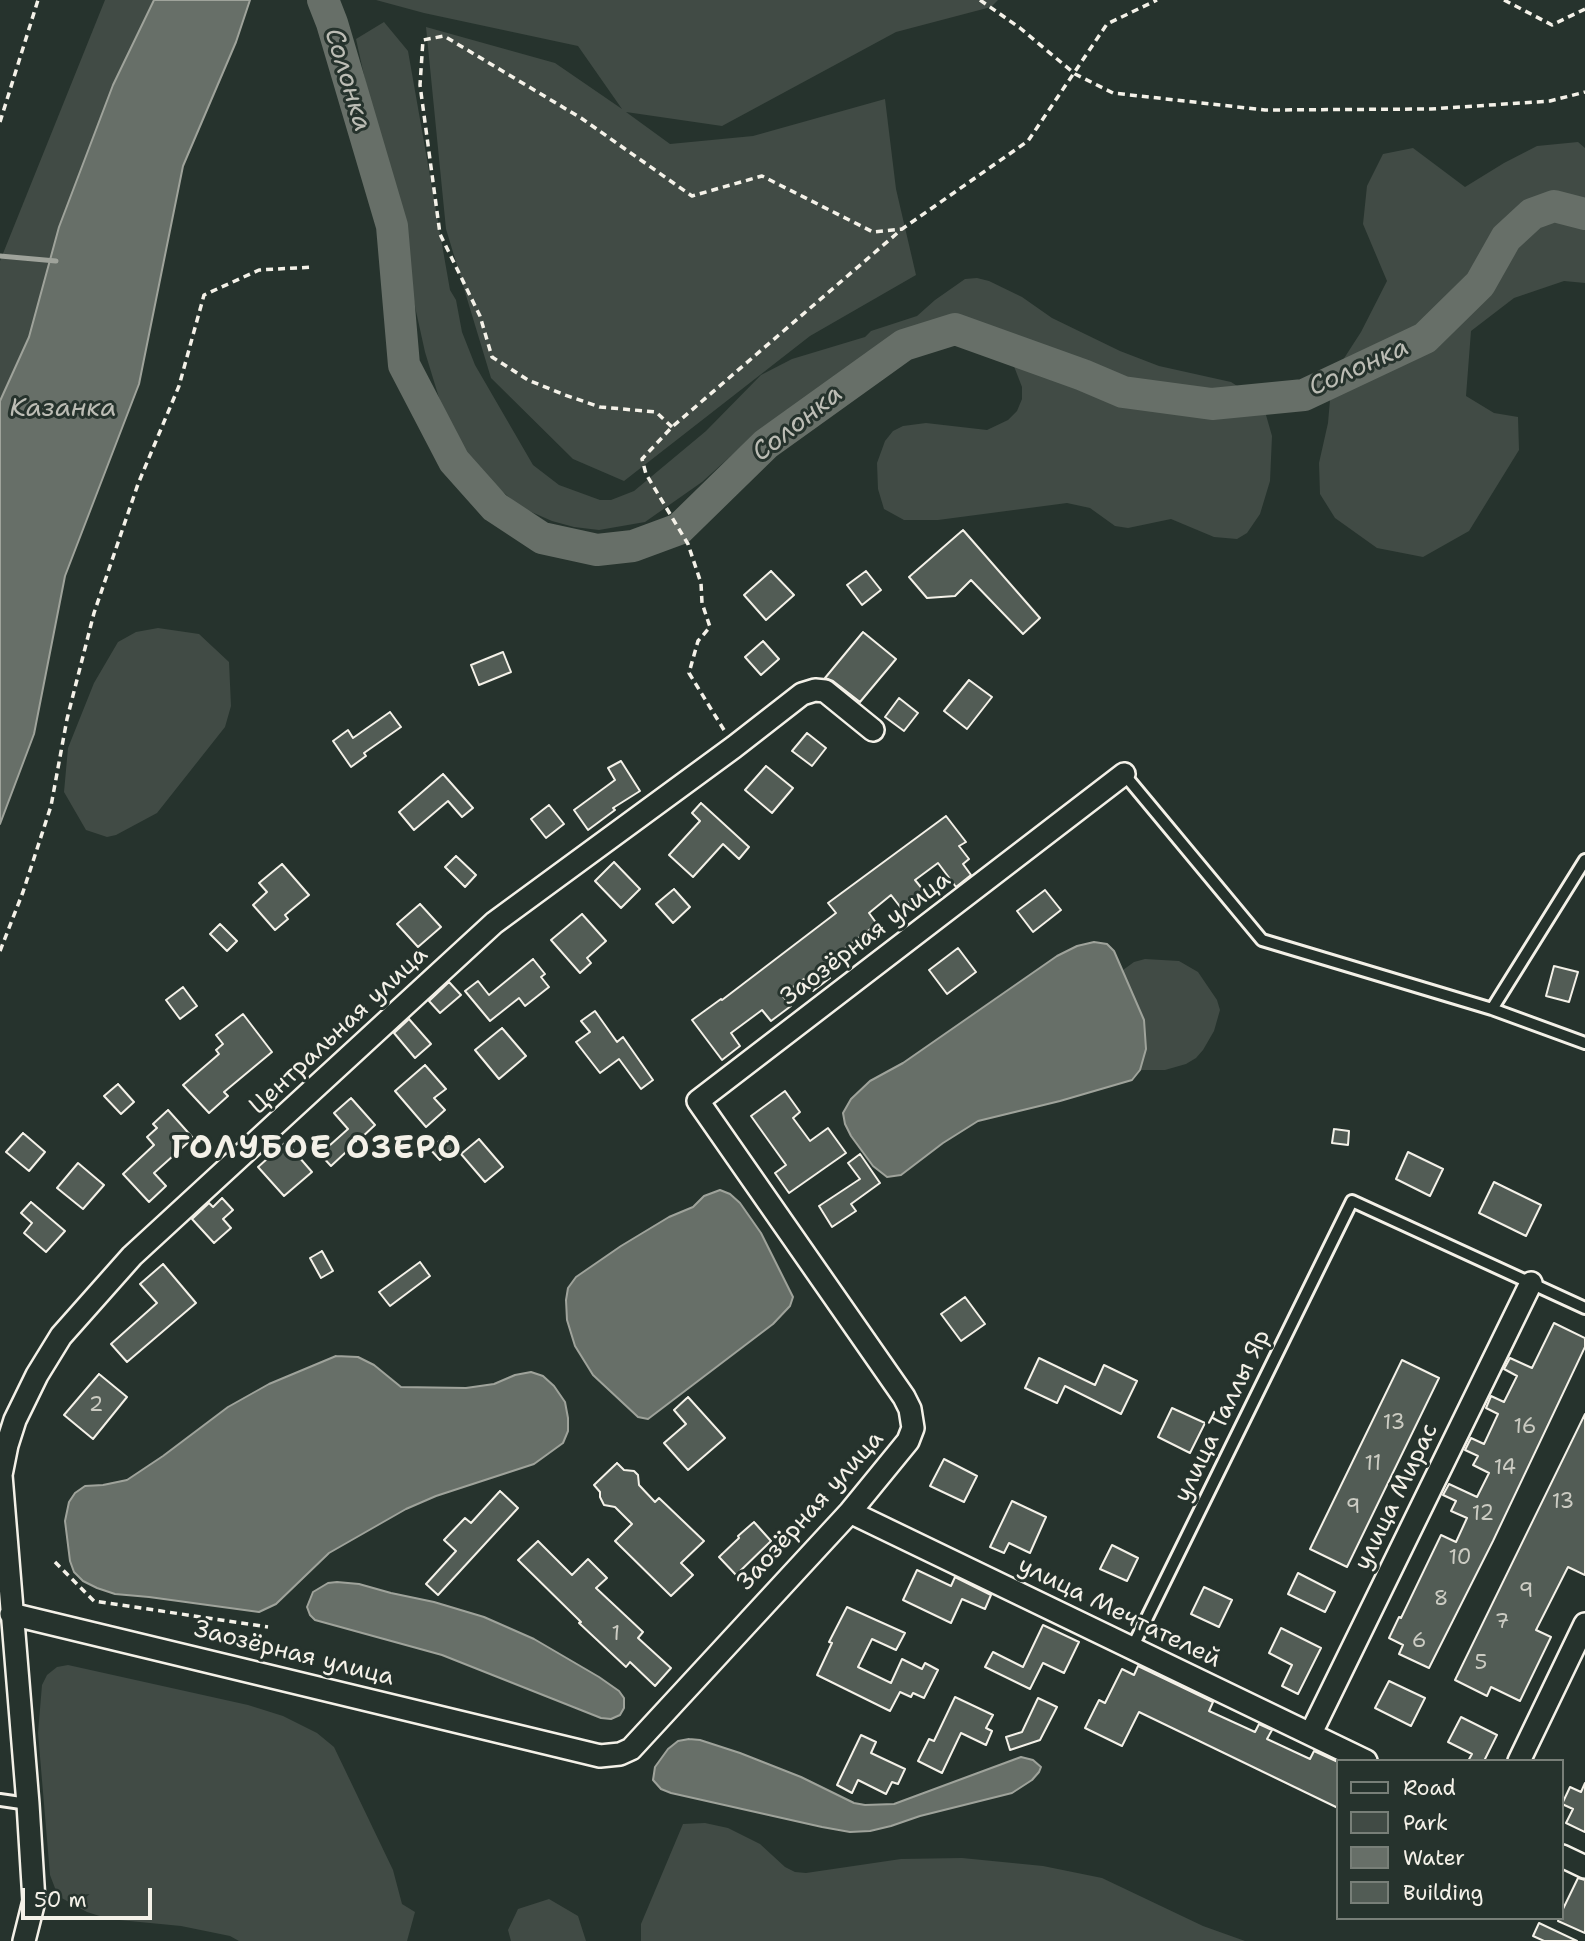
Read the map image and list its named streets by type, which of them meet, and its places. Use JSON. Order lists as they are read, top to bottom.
{
  "streets": {
    "street": [
      "Заозёрная улица",
      "Центральная улица",
      "улица Мирас",
      "улица Мечтателей"
    ],
    "lane": ["улица Таллы Яр"]
  },
  "crossings": [
    ["Заозёрная улица", "Центральная улица"],
    ["Заозёрная улица", "улица Мечтателей"],
    ["улица Таллы Яр", "улица Мирас"],
    ["улица Таллы Яр", "улица Мечтателей"],
    ["улица Мирас", "улица Мечтателей"]
  ],
  "districts": ["ГОЛУБОЕ ОЗЕРО"],
  "water": ["Солонка", "Казанка"],
  "house_numbers": [
    "2",
    "13",
    "16",
    "11",
    "14",
    "13",
    "9",
    "12",
    "10",
    "9",
    "8",
    "7",
    "1",
    "6",
    "5"
  ],
  "legend": [
    "Road",
    "Park",
    "Water",
    "Building"
  ],
  "scale_bar": "50 m"
}
